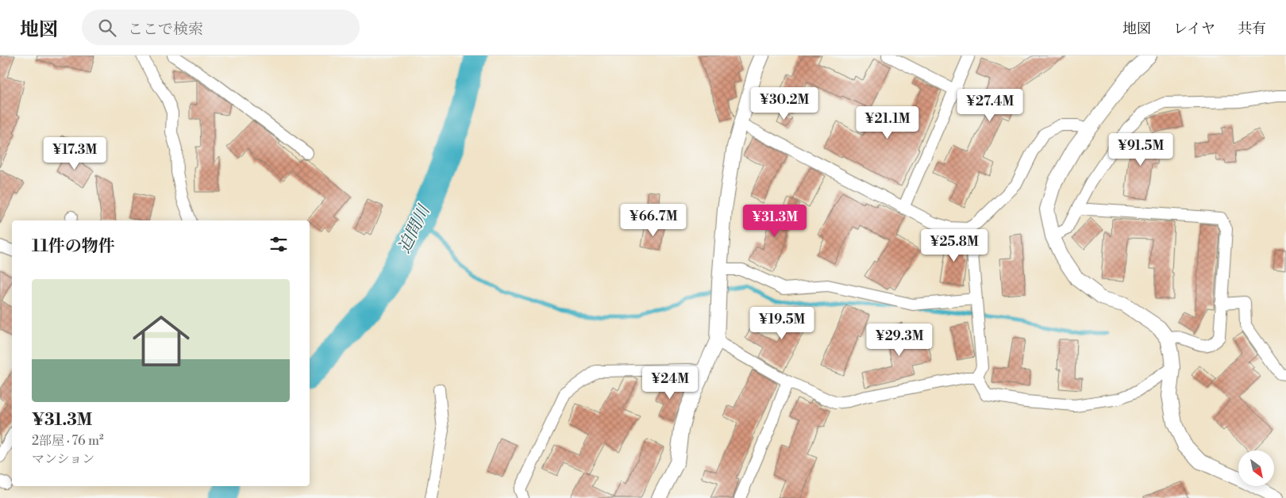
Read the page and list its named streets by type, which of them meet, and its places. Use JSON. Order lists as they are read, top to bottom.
{
  "water": ["迫間川"],
  "north": "bottom right",
  "page": {
    "header": "地図",
    "search": "ここで検索",
    "nav": ["地図", "レイヤ", "共有"],
    "price": [
      "¥30.2M",
      "¥27.4M",
      "¥21.1M",
      "¥91.5M",
      "¥17.3M",
      "¥66.7M",
      "¥31.3M",
      "¥25.8M",
      "¥19.5M",
      "¥29.3M",
      "¥24M"
    ],
    "heading": "11件の物件",
    "list": [
      {
        "name": "¥31.3M",
        "note": "2部屋 · 76 m² · マンション"
      }
    ]
  }
}
